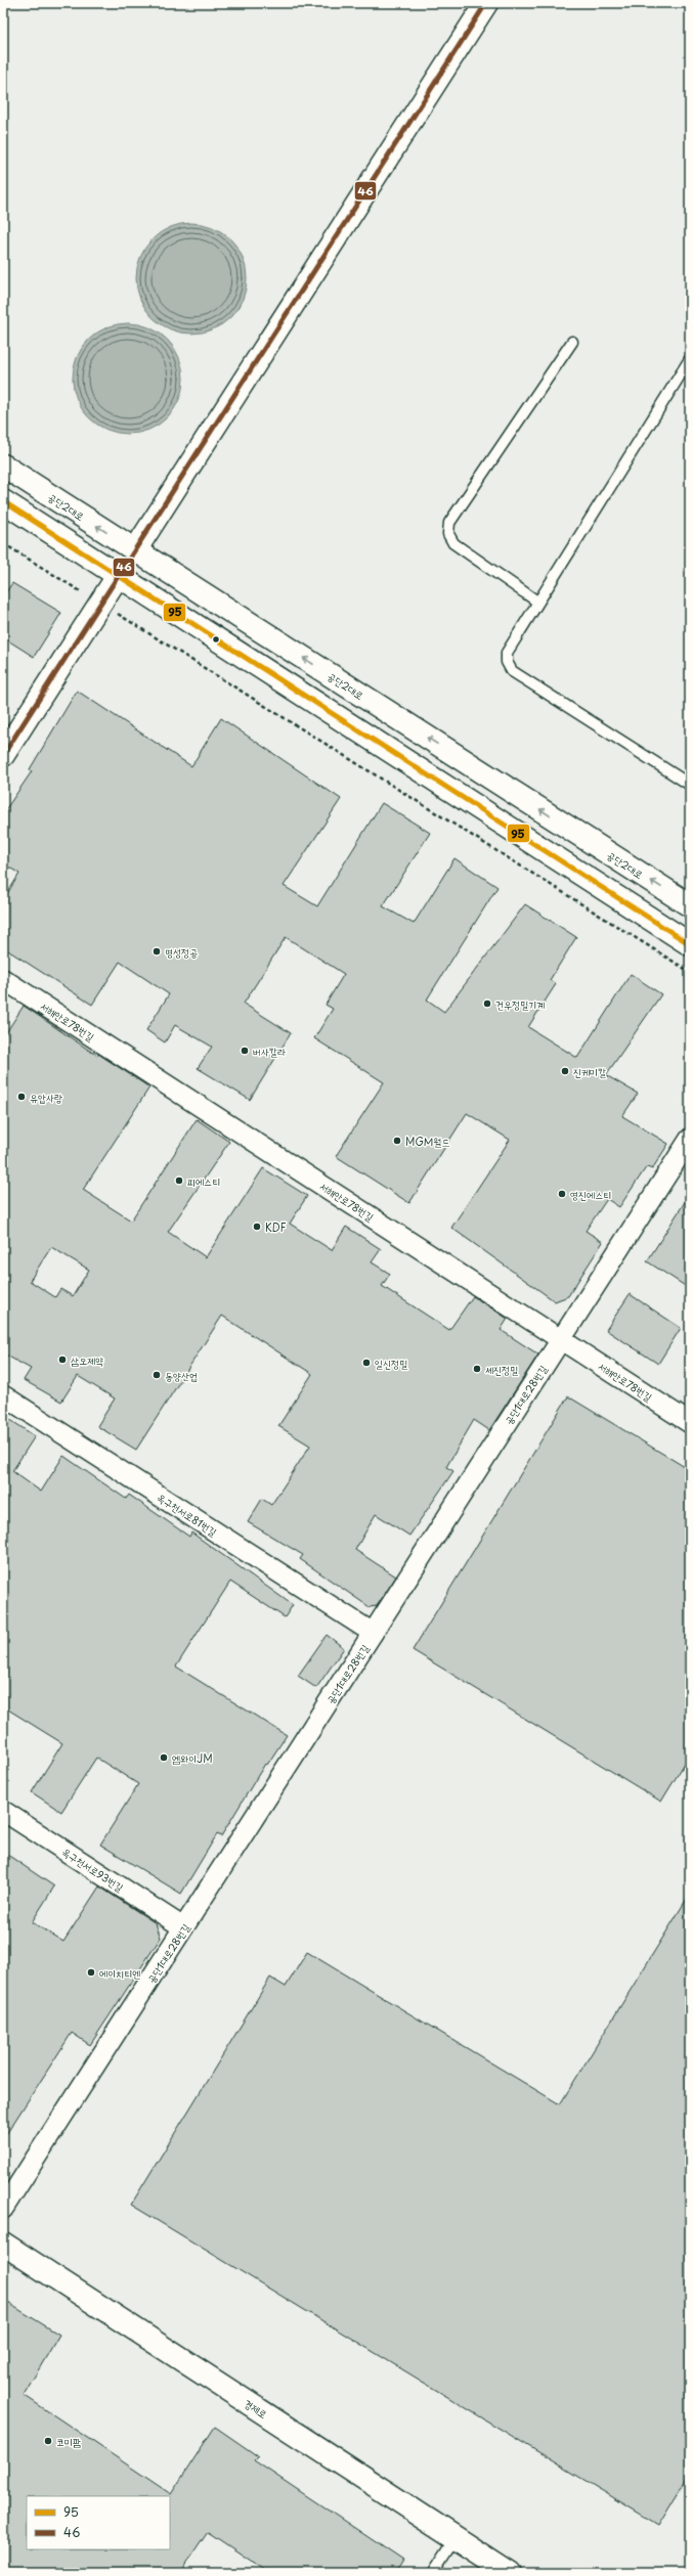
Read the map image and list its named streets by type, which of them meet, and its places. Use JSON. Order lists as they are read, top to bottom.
{
  "streets": {
    "main road": ["공단2대로", "경제로"],
    "street": [
      "서해안로78번길",
      "공단1대로28번길",
      "옥구천서로81번길",
      "옥구천서로93번길"
    ]
  },
  "crossings": [
    ["서해안로78번길", "공단1대로28번길"],
    ["공단1대로28번길", "옥구천서로81번길"],
    ["공단1대로28번길", "옥구천서로93번길"]
  ],
  "places": [
    "명성정공",
    "건우정밀기계",
    "버사칼라",
    "진케미칼",
    "유압사랑",
    "MGM월드",
    "피에스티",
    "영진에스티",
    "KDF",
    "삼오제약",
    "일신정밀",
    "세진정밀",
    "동양산업",
    "엠와이JM",
    "에이치티엔",
    "코미팜"
  ],
  "lines": ["transit line 46", "transit line 95"],
  "legend": ["95", "46"]
}
